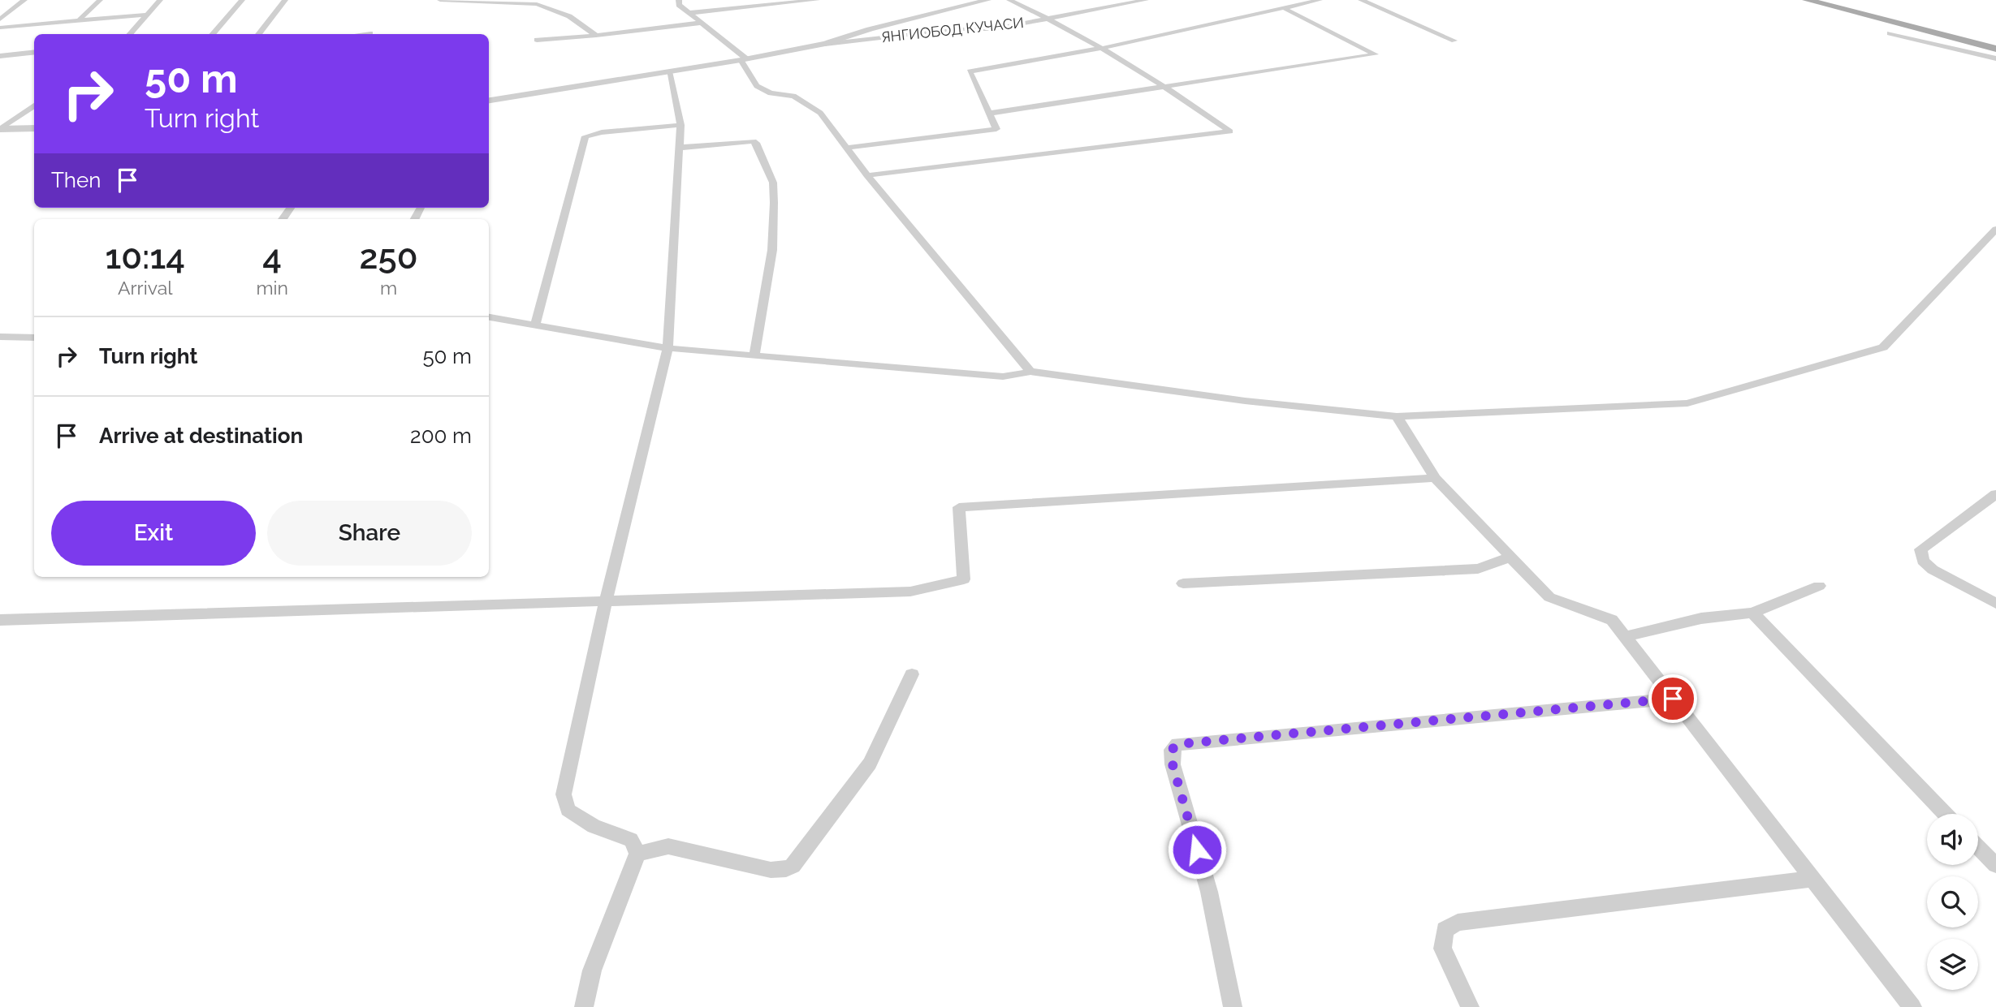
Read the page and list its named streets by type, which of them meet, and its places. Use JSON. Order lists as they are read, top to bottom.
{
  "streets": {
    "street": ["ЯНГИОБОД КУЧАСИ"]
  },
  "page": {
    "turn": ["50 m", "Turn right"],
    "then": "Then",
    "eta": [
      "10:14",
      "Arrival",
      "4",
      "min",
      "250",
      "m"
    ],
    "list": [
      {
        "name": "Turn right",
        "value": "50 m"
      },
      {
        "name": "Arrive at destination",
        "value": "200 m"
      }
    ],
    "buttons": ["Exit", "Share"]
  }
}
